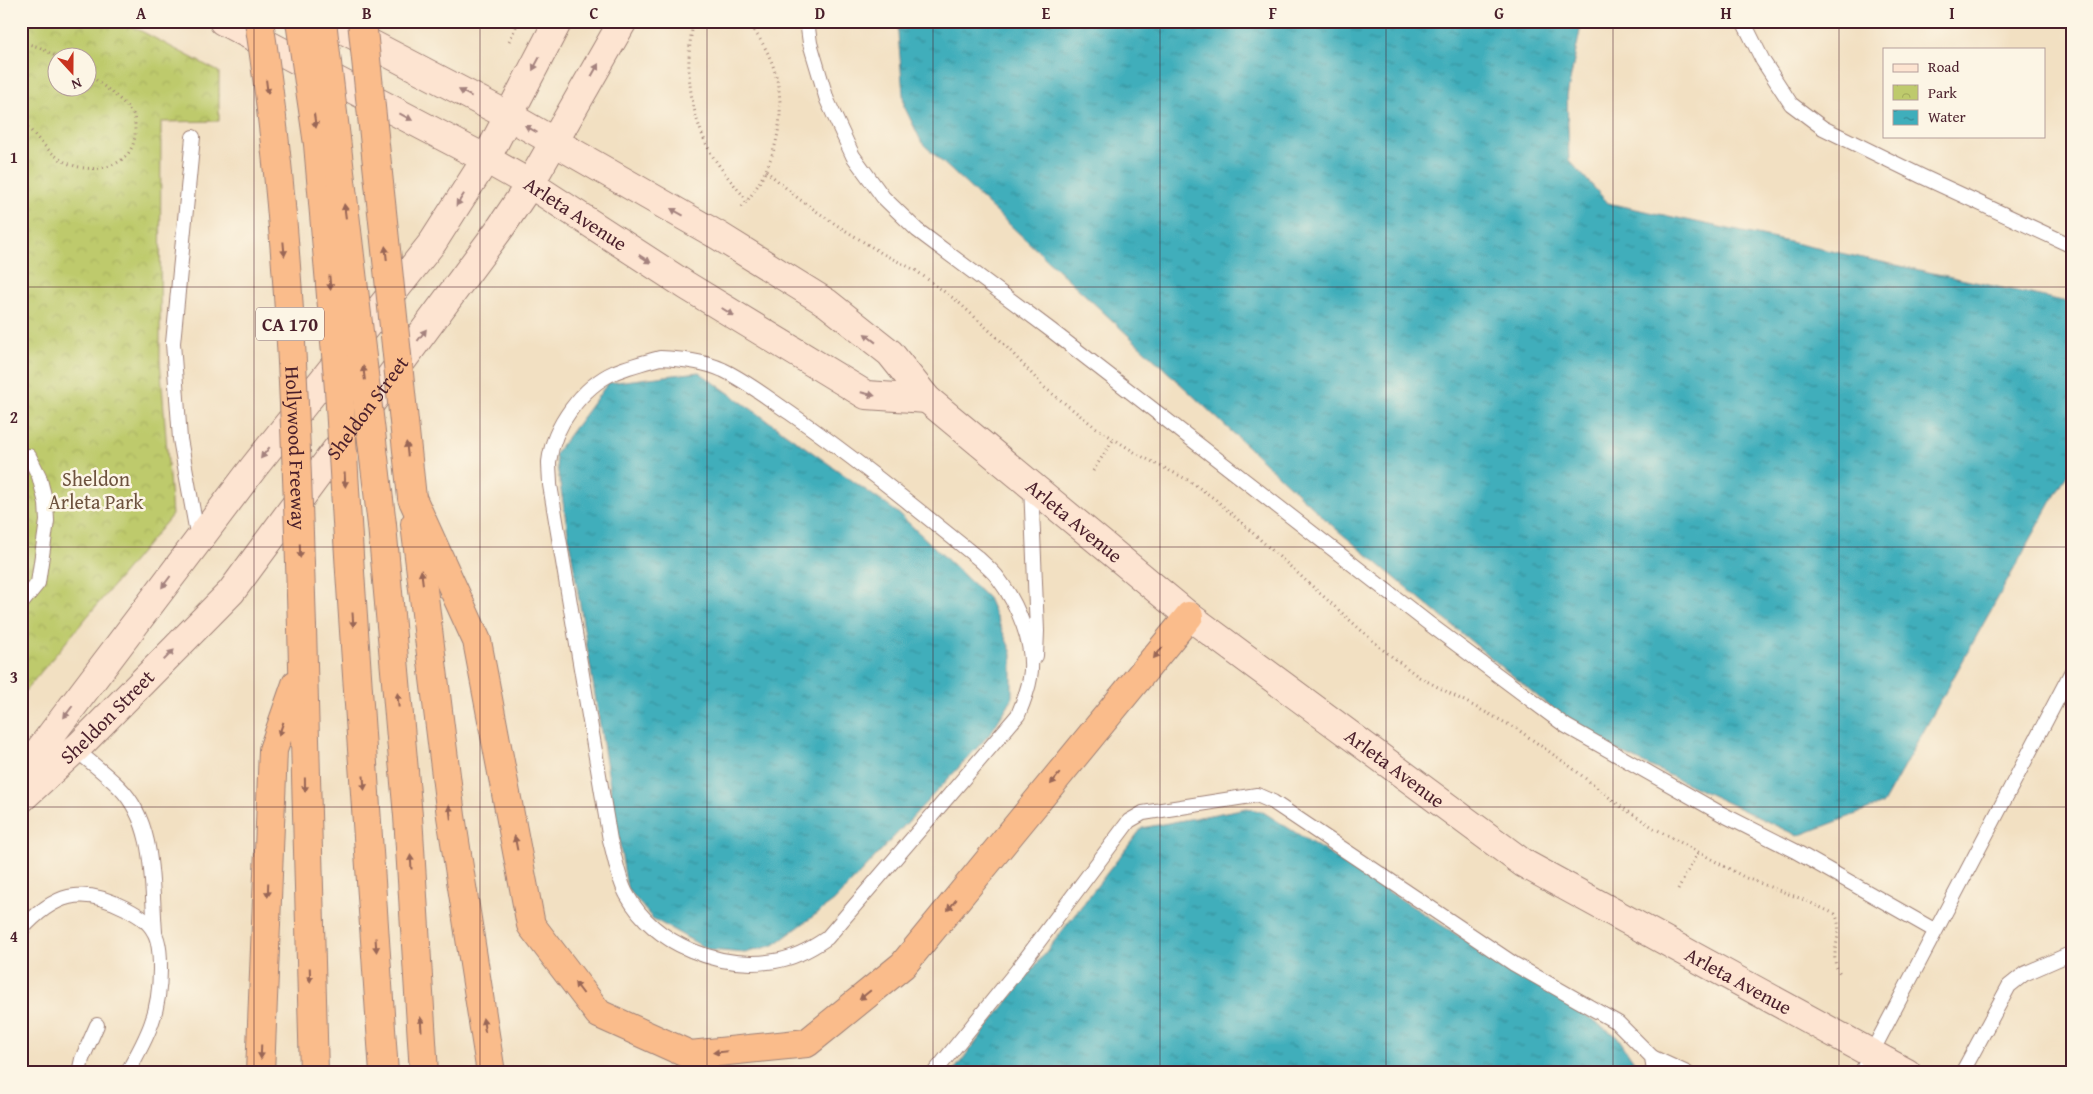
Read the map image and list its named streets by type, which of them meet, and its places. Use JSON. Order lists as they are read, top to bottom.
{
  "streets": {
    "highway": ["CA 170", "Hollywood Freeway"],
    "main road": ["Arleta Avenue", "Sheldon Street"]
  },
  "crossings": [
    ["Arleta Avenue", "Sheldon Street"]
  ],
  "parks": ["Sheldon Arleta Park"],
  "legend": ["Road", "Park", "Water"],
  "north": "bottom",
  "grid": {
    "columns": [
      "A",
      "B",
      "C",
      "D",
      "E",
      "F",
      "G",
      "H",
      "I"
    ],
    "rows": [
      "1",
      "2",
      "3",
      "4"
    ]
  }
}
